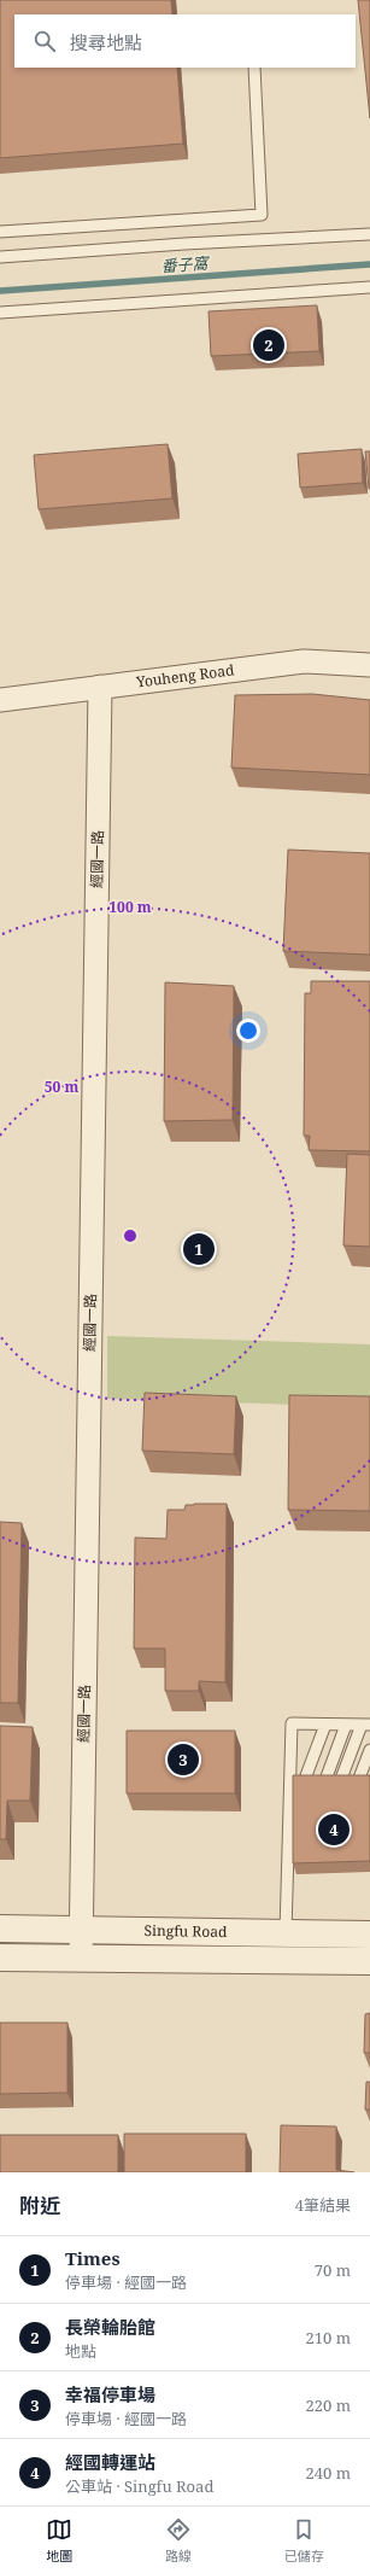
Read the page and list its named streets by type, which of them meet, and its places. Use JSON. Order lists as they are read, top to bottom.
{
  "streets": {
    "street": ["Youheng Road", "經國一路", "Singfu Road"]
  },
  "crossings": [
    ["Youheng Road", "經國一路"],
    ["經國一路", "Singfu Road"]
  ],
  "water": ["番子窩"],
  "page": {
    "search": "搜尋地點",
    "pins": [
      "2",
      "1",
      "3",
      "4"
    ],
    "heading": ["附近", "4筆結果"],
    "list": [
      {
        "mark": "1",
        "name": "Times",
        "note": "停車場 · 經國一路",
        "value": "70 m"
      },
      {
        "mark": "2",
        "name": "長榮輪胎館",
        "note": "地點",
        "value": "210 m"
      },
      {
        "mark": "3",
        "name": "幸福停車場",
        "note": "停車場 · 經國一路",
        "value": "220 m"
      },
      {
        "mark": "4",
        "name": "經國轉運站",
        "note": "公車站 · Singfu Road",
        "value": "240 m"
      }
    ],
    "nav": ["地圖", "路線", "已儲存"]
  },
  "rings": ["100 m", "50 m"]
}
